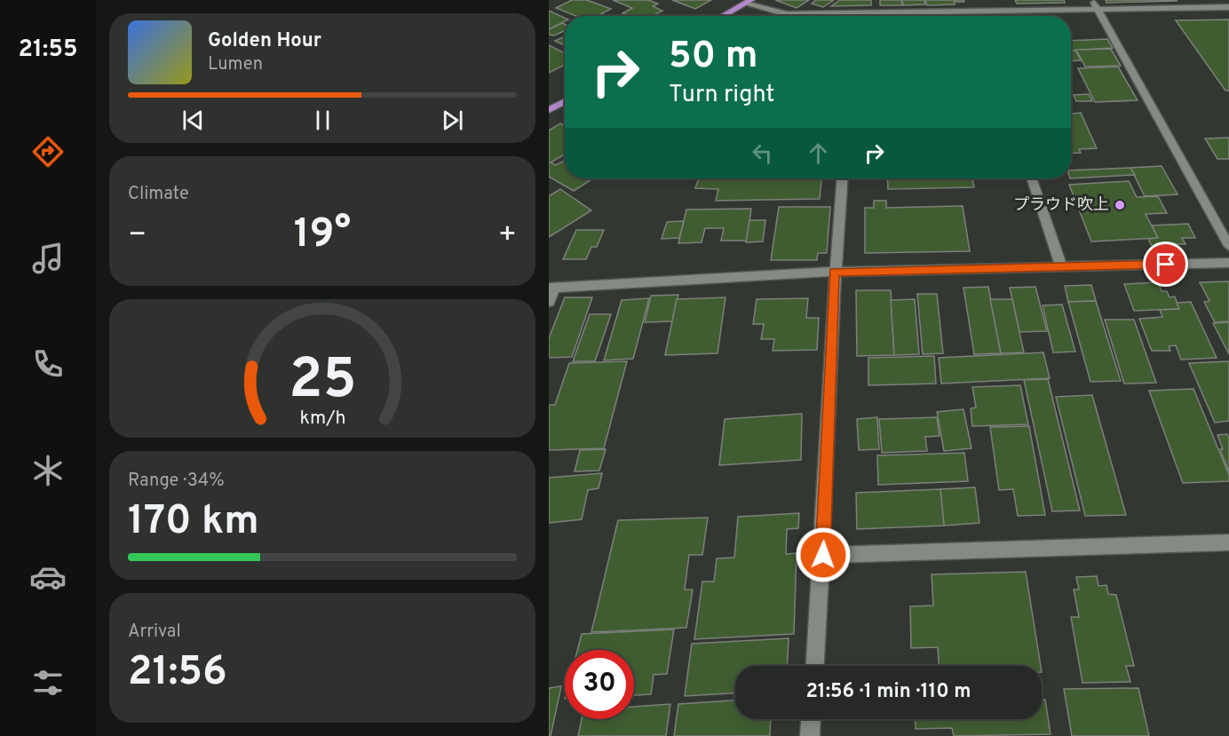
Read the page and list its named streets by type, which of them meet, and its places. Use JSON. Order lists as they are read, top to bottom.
{
  "places": ["プラウド吹上"],
  "page": {
    "tabs": "21:55",
    "turn": ["50 m", "Turn right"],
    "song": ["Golden Hour", "Lumen"],
    "tile": [
      "Climate",
      ["Range · 34%", "170 km"],
      ["Arrival", "21:56"]
    ],
    "heat": ["−", "19°", "+"],
    "limit": "30",
    "trip": "21:56 · 1 min · 110 m",
    "gauge": ["25", "km/h"]
  }
}
